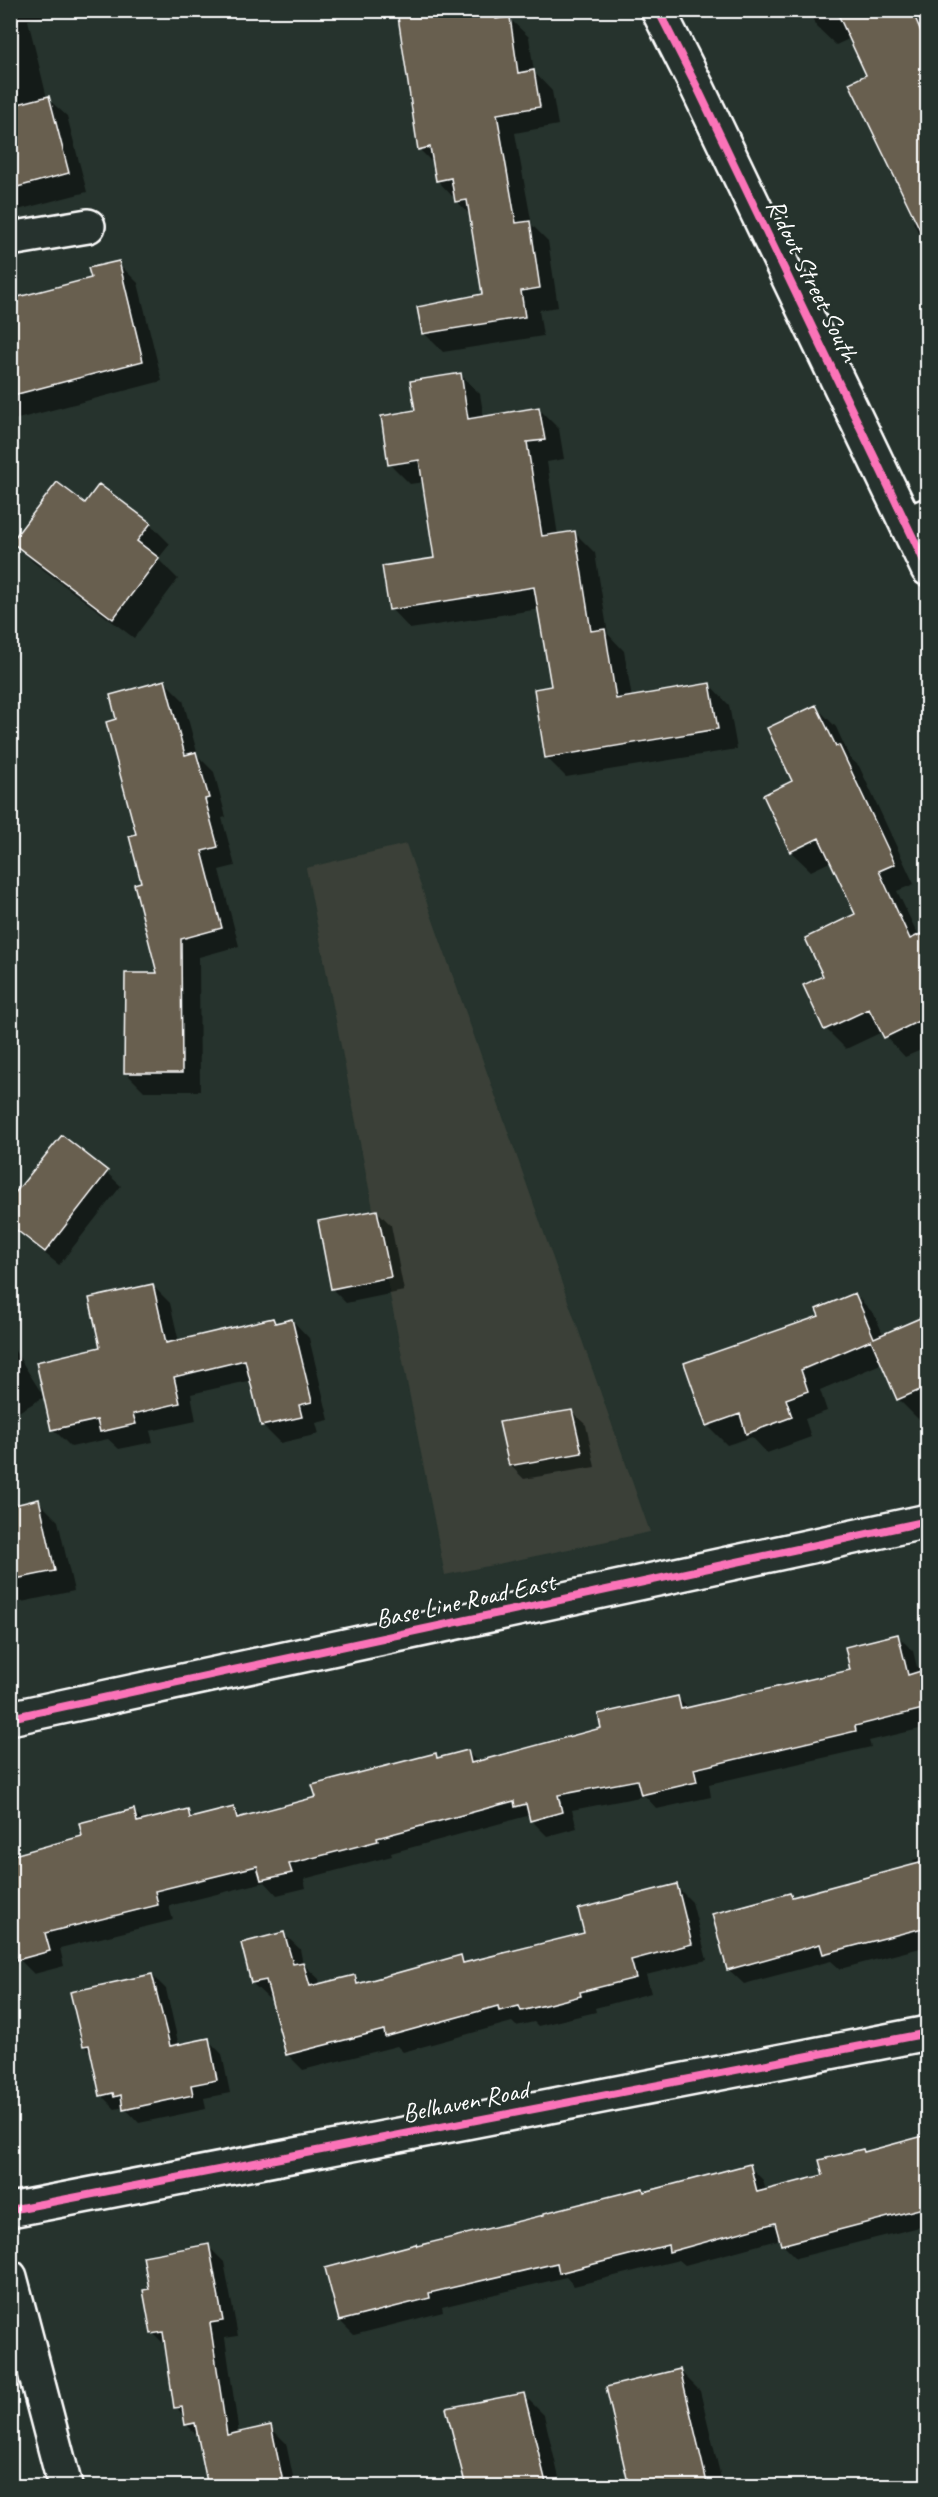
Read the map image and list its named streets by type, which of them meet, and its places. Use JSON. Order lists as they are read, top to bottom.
{
  "streets": {
    "street": ["Ridout Street South", "Base Line Road East", "Belhaven Road"]
  }
}
